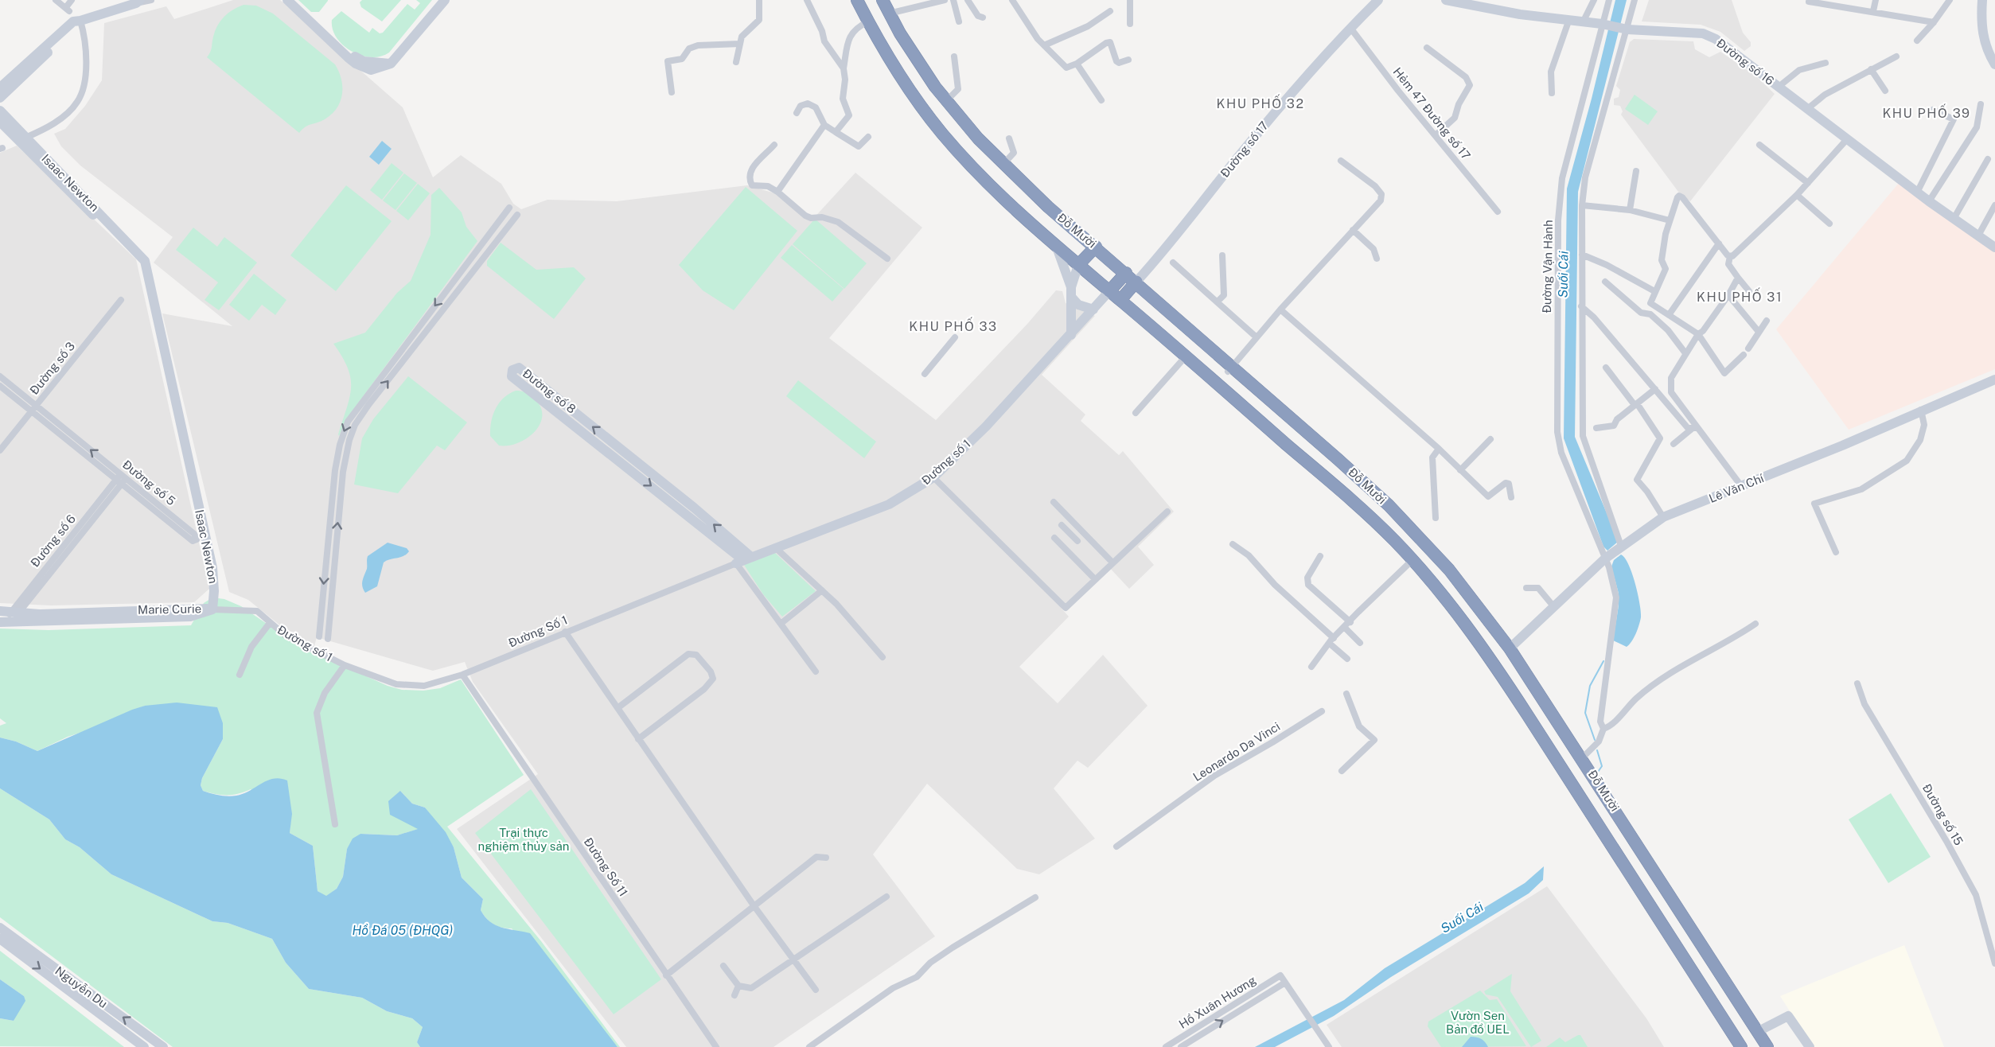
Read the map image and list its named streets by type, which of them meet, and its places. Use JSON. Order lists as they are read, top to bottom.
{
  "streets": {
    "highway": ["Đỗ Mười"],
    "street": [
      "Đường số 16",
      "Hẻm 47 Đường số 17",
      "Đường số 17",
      "Isaac Newton",
      "Đường Vận Hành",
      "Đường số 3",
      "Đường số 8",
      "Đường số 1",
      "Đường số 5",
      "Lê Văn Chí",
      "Đường số 6",
      "Marie Curie",
      "Đường Số 1",
      "Leonardo Da Vinci",
      "Đường số 15",
      "Đường Số 11",
      "Nguyễn Du",
      "Hồ Xuân Hương"
    ]
  },
  "crossings": [
    ["Đường số 16", "Đường Vận Hành"],
    ["Hẻm 47 Đường số 17", "Đường số 17"],
    ["Đường số 17", "Đỗ Mười"],
    ["Isaac Newton", "Đường số 1"],
    ["Isaac Newton", "Marie Curie"],
    ["Đỗ Mười", "Đường số 1"],
    ["Đỗ Mười", "Lê Văn Chí"],
    ["Đường Vận Hành", "Lê Văn Chí"],
    ["Đường số 3", "Đường số 5"],
    ["Đường số 8", "Đường số 1"],
    ["Đường số 8", "Đường Số 1"],
    ["Đường số 1", "Marie Curie"],
    ["Đường số 1", "Đường Số 1"],
    ["Đường số 5", "Đường số 6"],
    ["Đường số 6", "Marie Curie"],
    ["Đường Số 1", "Đường Số 11"]
  ],
  "districts": [
    "KHU PHỐ 32",
    "KHU PHỐ 39",
    "KHU PHỐ 31",
    "KHU PHỐ 33"
  ],
  "water": ["Suối Cái", "Hồ Đá 05 (ĐHQG)"],
  "parks": ["Trại thực nghiệm thủy sản", "Vườn Sen Bản đồ UEL"]
}
